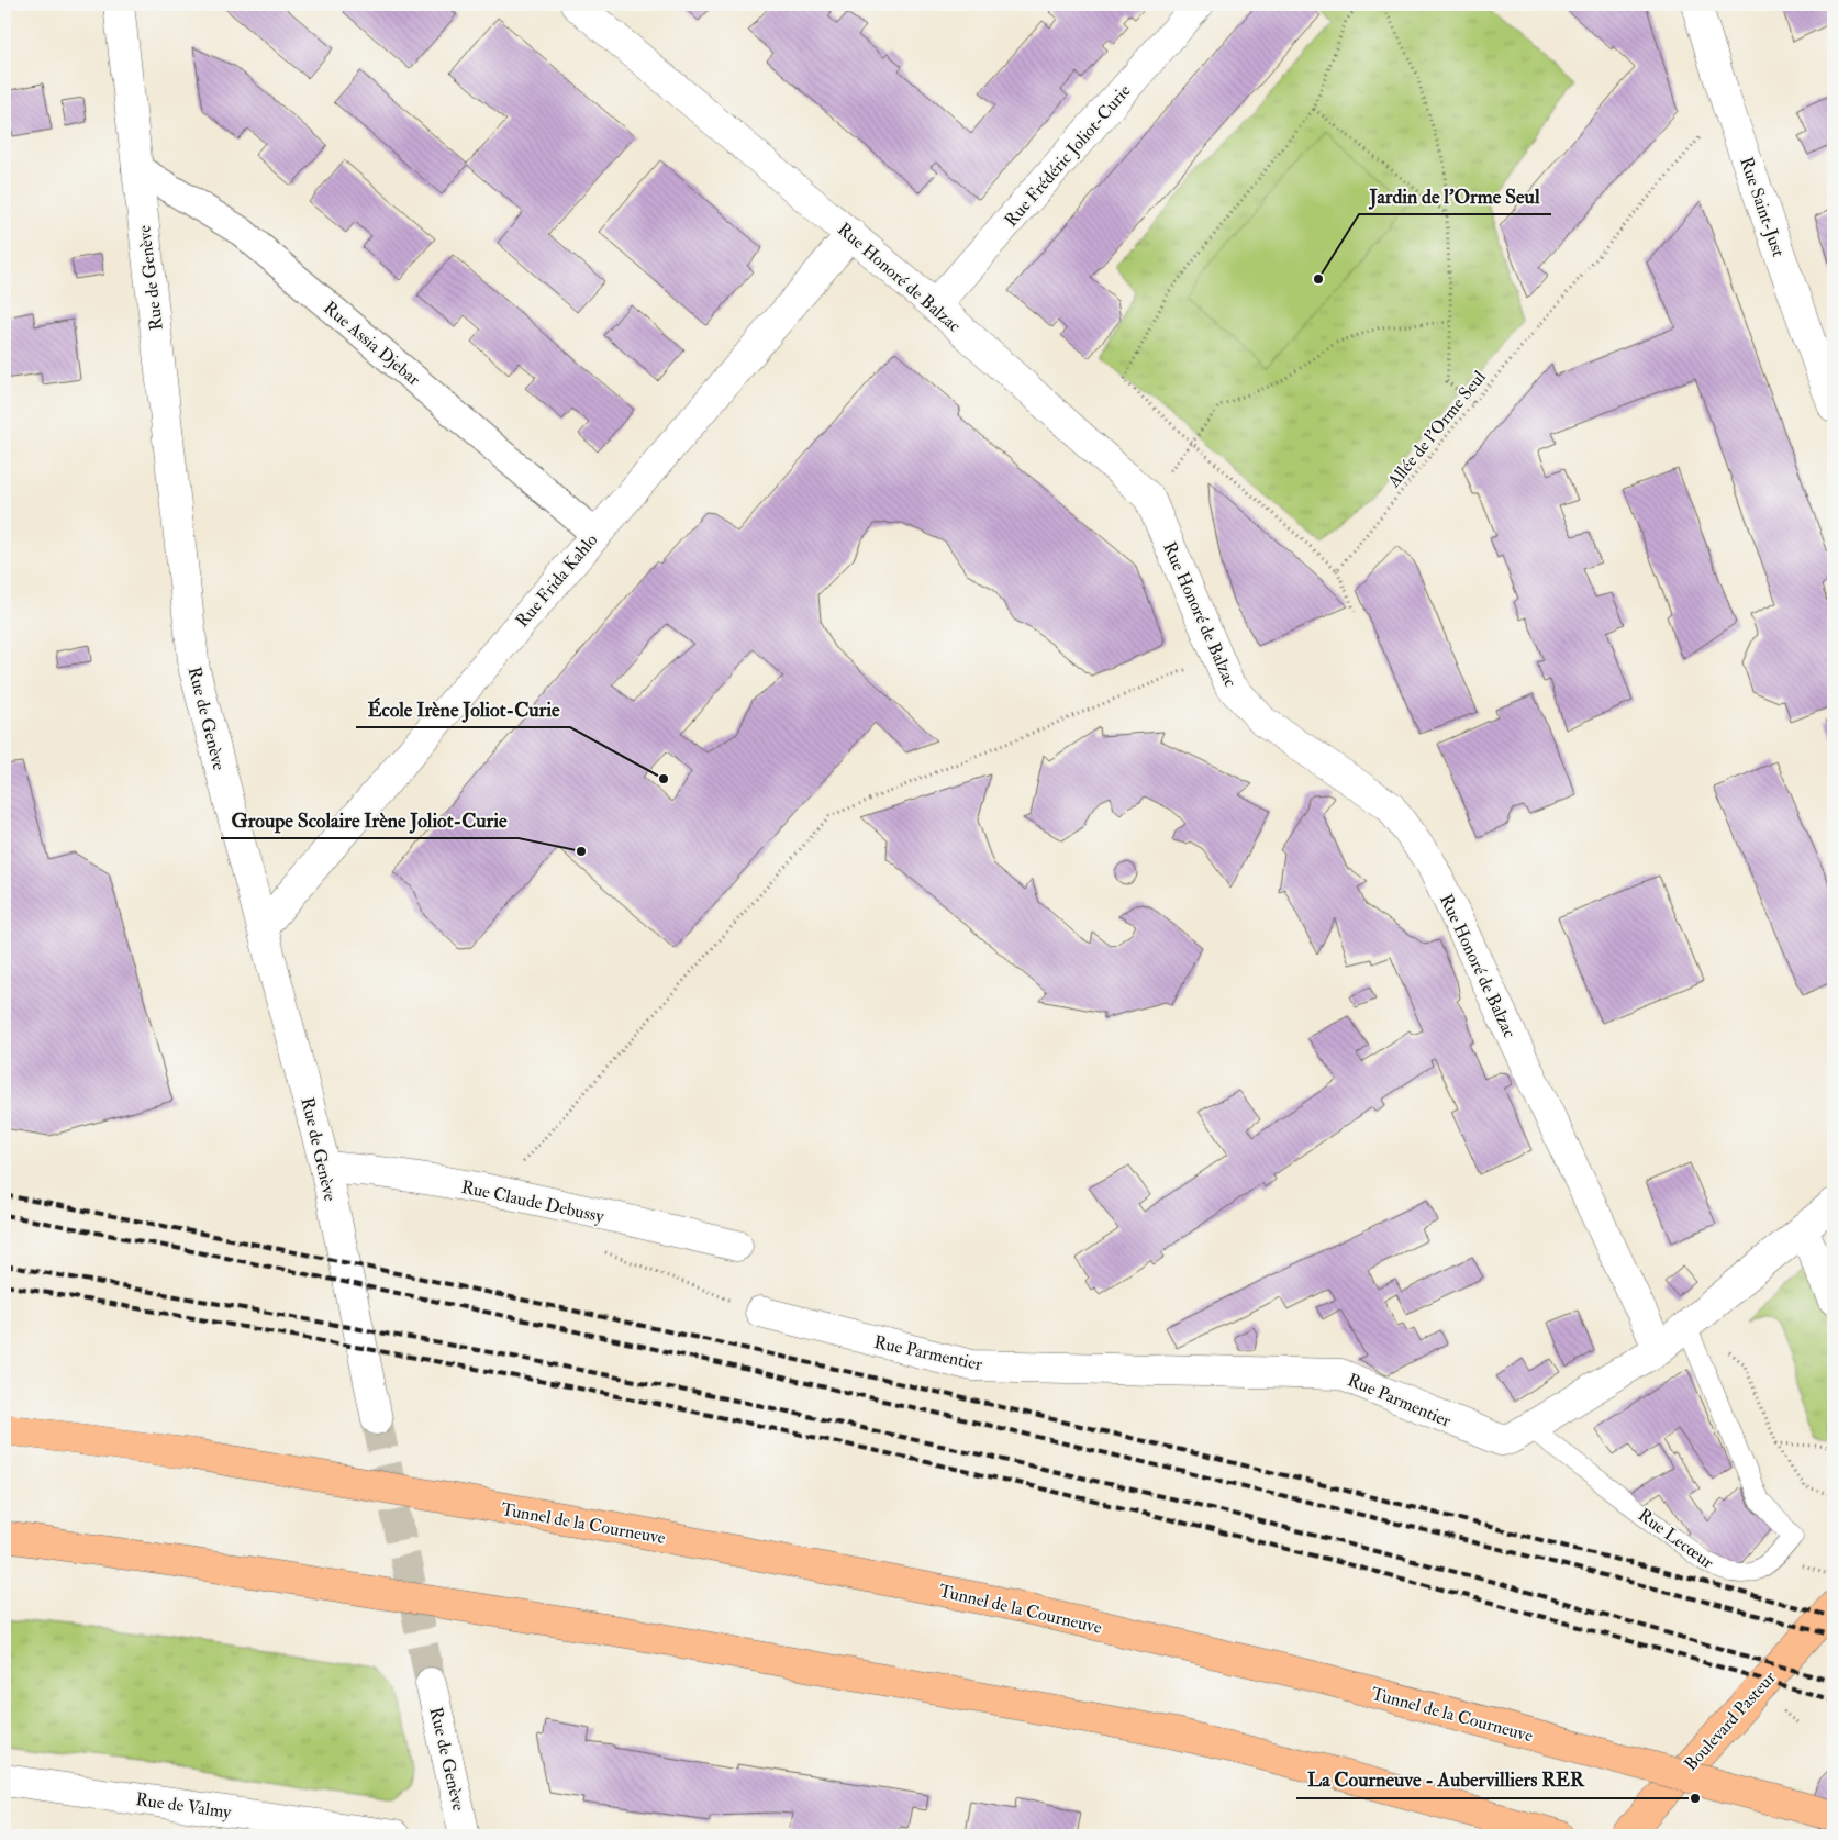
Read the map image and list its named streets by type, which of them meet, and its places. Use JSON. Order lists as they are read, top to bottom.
{
  "streets": {
    "main road": ["Tunnel de la Courneuve", "Boulevard Pasteur"],
    "street": [
      "Rue Frédéric Joliot-Curie",
      "Rue Saint-Just",
      "Rue Honoré de Balzac",
      "Rue de Genève",
      "Rue Assia Djebar",
      "Rue Frida Kahlo",
      "Rue Claude Debussy",
      "Rue Parmentier",
      "Rue de Valmy"
    ],
    "lane": ["Rue Lecœur"],
    "path": ["Allée de l'Orme Seul"]
  },
  "crossings": [
    ["Rue Frédéric Joliot-Curie", "Rue Honoré de Balzac"],
    ["Rue Saint-Just", "Allée de l'Orme Seul"],
    ["Rue Honoré de Balzac", "Rue Frida Kahlo"],
    ["Rue Honoré de Balzac", "Rue Parmentier"],
    ["Rue de Genève", "Rue Assia Djebar"],
    ["Rue de Genève", "Rue Frida Kahlo"],
    ["Rue de Genève", "Rue Claude Debussy"],
    ["Rue Assia Djebar", "Rue Frida Kahlo"],
    ["Rue Parmentier", "Rue Lecœur"]
  ],
  "places": [
    "Jardin de l'Orme Seul",
    "École Irène Joliot-Curie",
    "Groupe Scolaire Irène Joliot-Curie",
    "La Courneuve - Aubervilliers RER"
  ]
}
